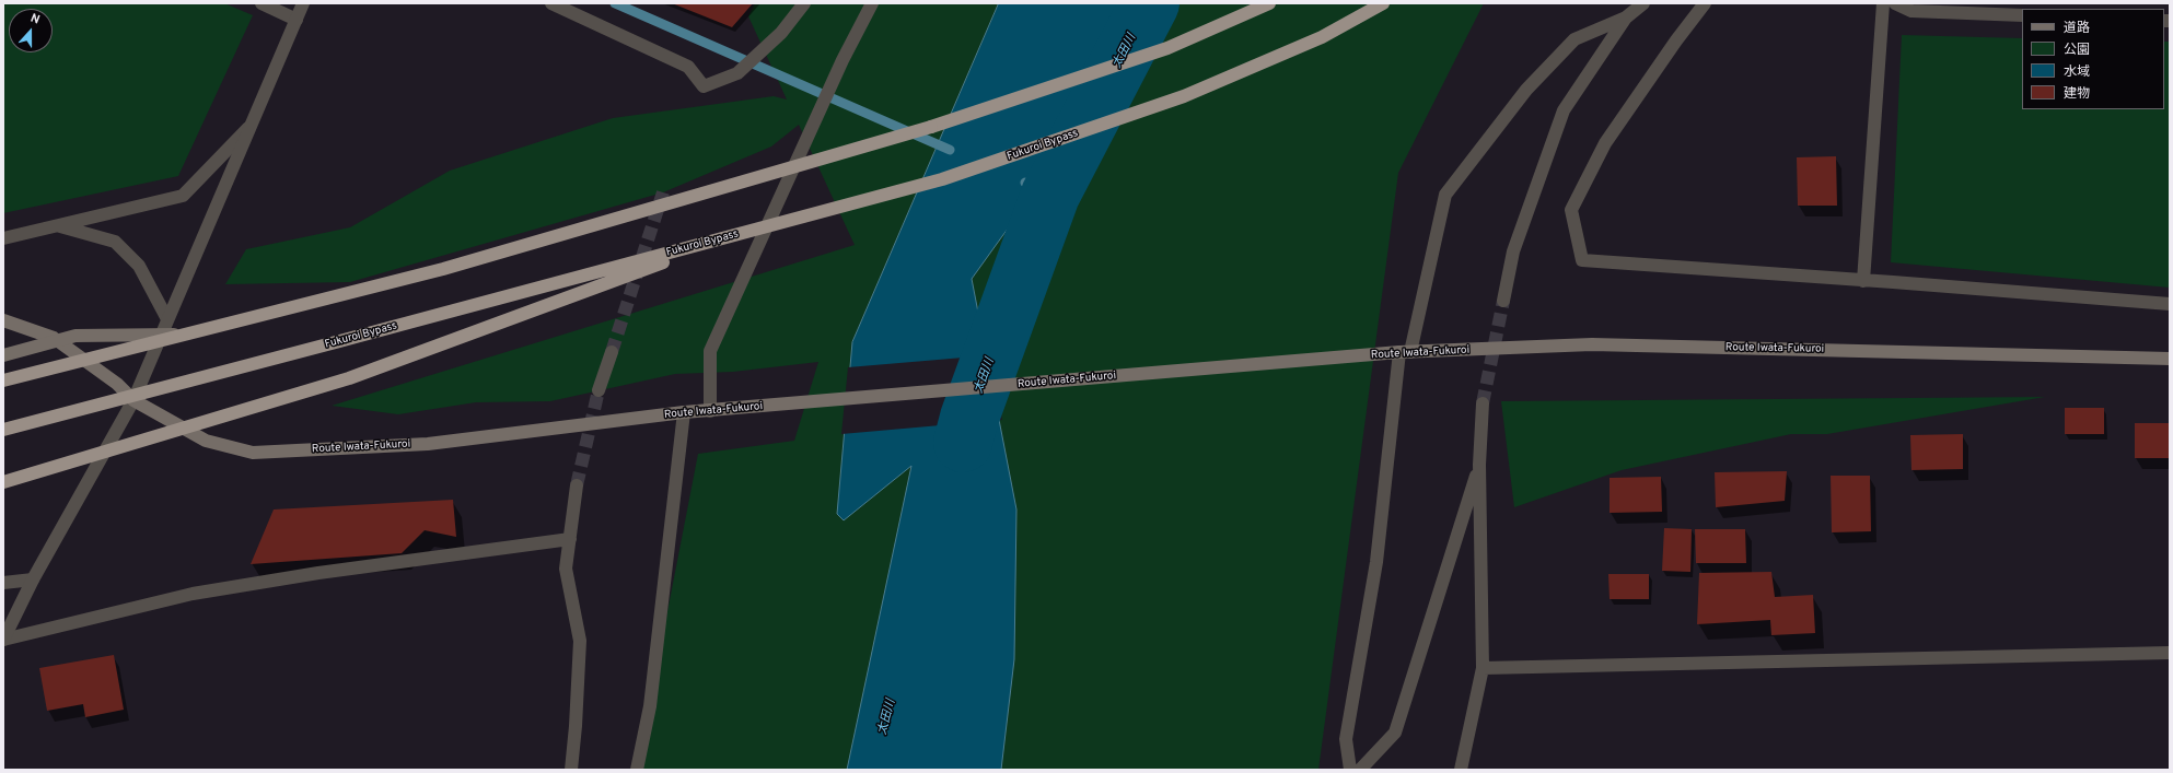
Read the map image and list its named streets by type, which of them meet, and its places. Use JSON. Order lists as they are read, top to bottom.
{
  "streets": {
    "highway": ["Fukuroi Bypass"],
    "main road": ["Route Iwata-Fukuroi"]
  },
  "water": ["太田川"],
  "legend": [
    "道路",
    "公園",
    "水域",
    "建物"
  ],
  "north": "top"
}
